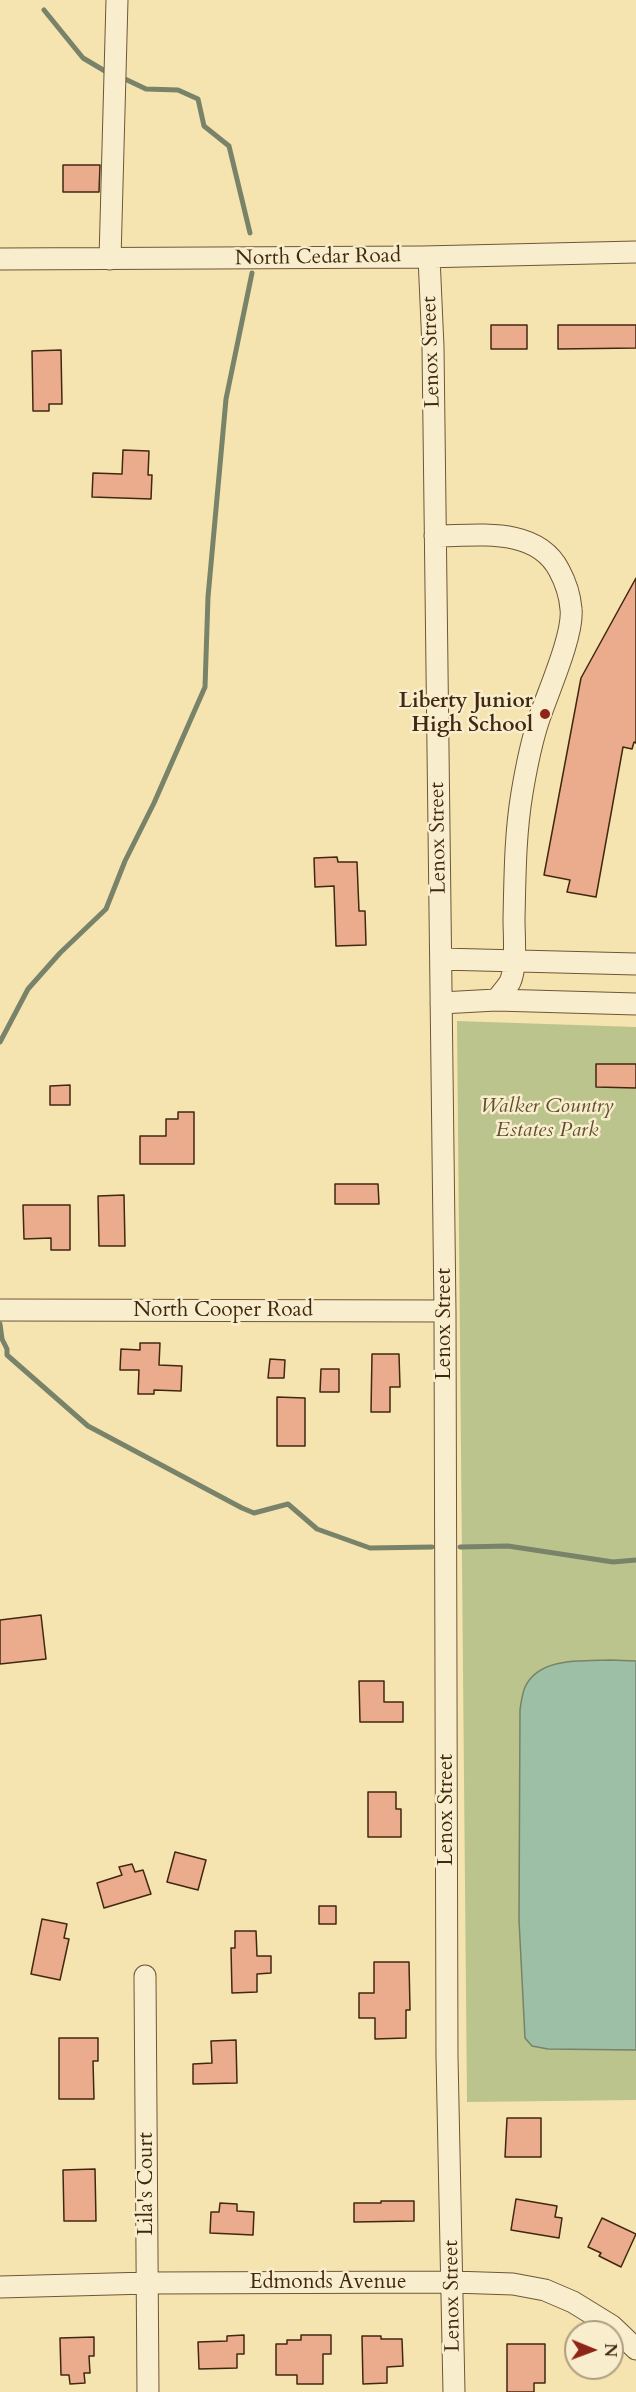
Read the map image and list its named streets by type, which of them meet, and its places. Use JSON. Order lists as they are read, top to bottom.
{
  "streets": {
    "street": [
      "North Cedar Road",
      "Lenox Street",
      "North Cooper Road",
      "Lila's Court",
      "Edmonds Avenue"
    ]
  },
  "crossings": [
    ["North Cedar Road", "Lenox Street"],
    ["Lenox Street", "North Cooper Road"],
    ["Lenox Street", "Edmonds Avenue"],
    ["Lila's Court", "Edmonds Avenue"]
  ],
  "parks": ["Walker Country Estates Park"],
  "places": ["Liberty Junior High School"],
  "north": "right"
}
